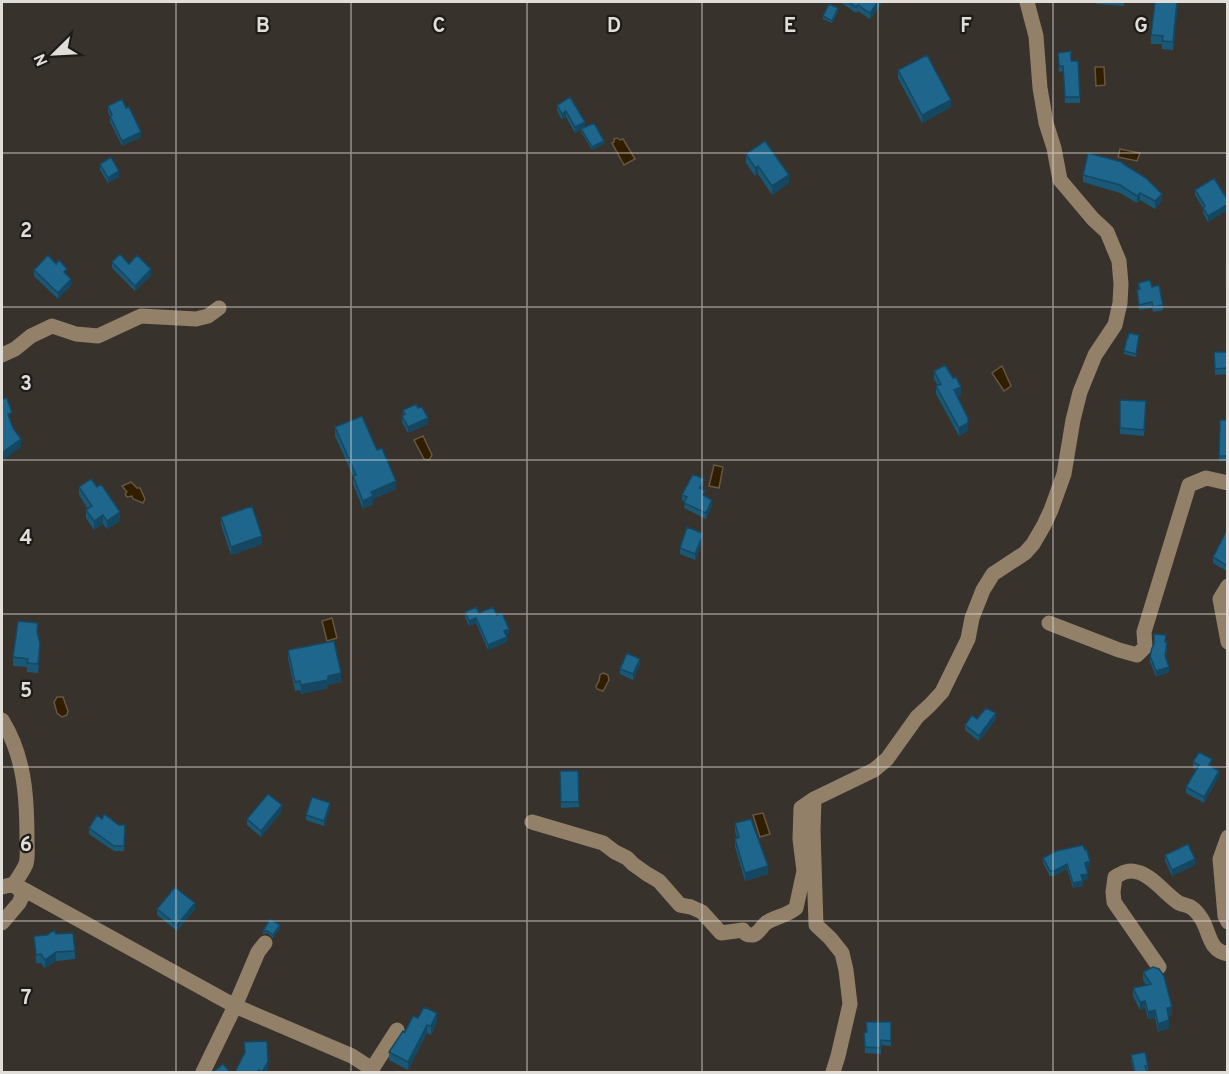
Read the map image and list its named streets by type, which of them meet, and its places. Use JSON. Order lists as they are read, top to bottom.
{
  "north": "bottom left",
  "grid": {
    "columns": [
      "B",
      "C",
      "D",
      "E",
      "F",
      "G"
    ],
    "rows": [
      "2",
      "3",
      "4",
      "5",
      "6",
      "7"
    ]
  }
}
